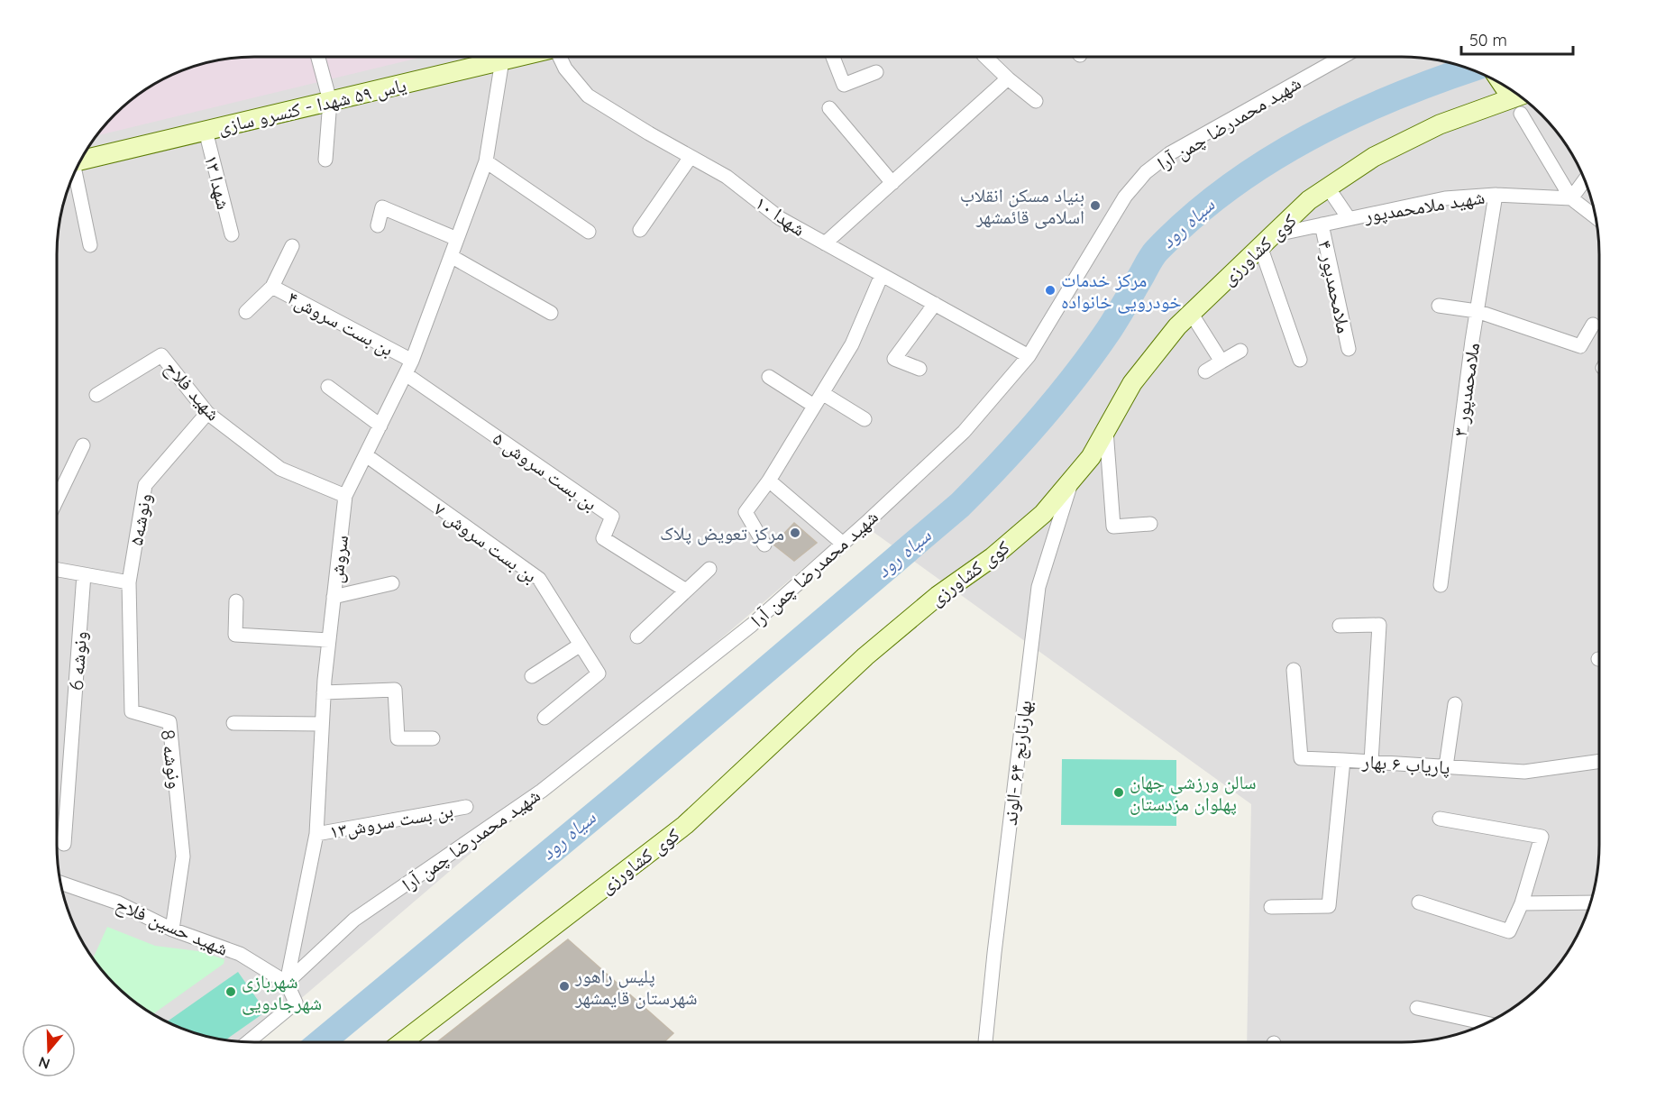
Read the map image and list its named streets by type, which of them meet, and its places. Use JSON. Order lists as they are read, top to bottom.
{
  "streets": {
    "street": [
      "یاس ۵۹ شهدا - کنسرو سازی",
      "شهید محمدرضا چمن آرا",
      "شهدا ۱۳",
      "شهید ملامحمدپور",
      "شهدا ۱۰",
      "کوی کشاورزی",
      "ملامحمدپور ۴",
      "بن بست سروش۴",
      "ملامحمدپور ۳",
      "شهید فلاح",
      "بن بست سروش ۵",
      "ونوشه۵",
      "بن بست سروش ۷",
      "سروش",
      "ونوشه 6",
      "ونوشه 8",
      "بهارنارنج ۶۴ -الوند",
      "پاریاب ۶ بهار",
      "بن بست سروش۱۳",
      "شهید حسین فلاح"
    ]
  },
  "crossings": [
    ["یاس ۵۹ شهدا - کنسرو سازی", "شهدا ۱۳"],
    ["یاس ۵۹ شهدا - کنسرو سازی", "سروش"],
    ["شهید محمدرضا چمن آرا", "شهدا ۱۰"],
    ["شهید محمدرضا چمن آرا", "سروش"],
    ["شهید محمدرضا چمن آرا", "شهید حسین فلاح"],
    ["شهید ملامحمدپور", "کوی کشاورزی"],
    ["شهید ملامحمدپور", "ملامحمدپور ۴"],
    ["شهید ملامحمدپور", "ملامحمدپور ۳"],
    ["کوی کشاورزی", "بهارنارنج ۶۴ -الوند"],
    ["بن بست سروش۴", "سروش"],
    ["شهید فلاح", "ونوشه۵"],
    ["شهید فلاح", "سروش"],
    ["بن بست سروش ۵", "سروش"],
    ["ونوشه۵", "ونوشه 8"],
    ["بن بست سروش ۷", "سروش"],
    ["سروش", "بن بست سروش۱۳"],
    ["سروش", "شهید حسین فلاح"],
    ["ونوشه 8", "شهید حسین فلاح"]
  ],
  "water": ["سیاه رود"],
  "places": [
    "بنیاد مسکن انقلاب اسلامی قائمشهر",
    "مرکز خدمات خودرویی خانواده",
    "مرکز تعویض پلاک",
    "سالن ورزشی جهان پهلوان مزدستان",
    "پلیس راهور شهرستان قایمشهر",
    "شهربازی شهرجادویی"
  ],
  "scale_bar": "50 m",
  "north": "bottom"
}
